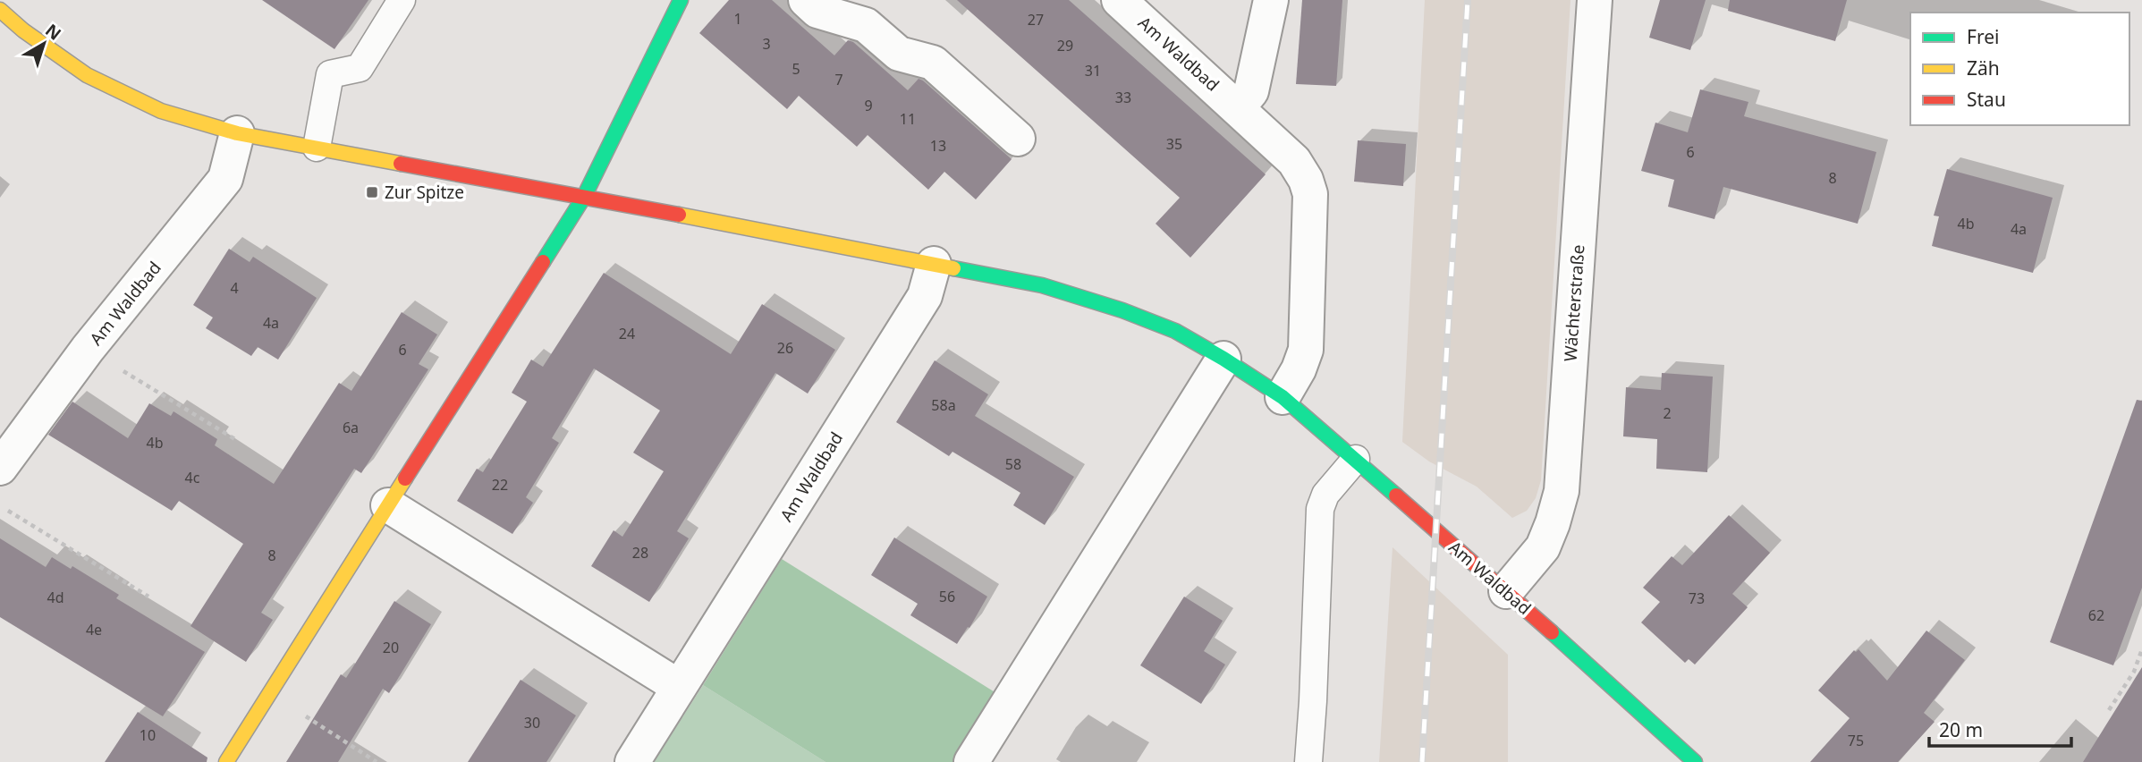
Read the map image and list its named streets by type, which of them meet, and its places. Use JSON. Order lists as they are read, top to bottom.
{
  "streets": {
    "street": ["Am Waldbad", "Wächterstraße"]
  },
  "crossings": [
    ["Am Waldbad", "Wächterstraße"]
  ],
  "places": {
    "transit": ["Zur Spitze"]
  },
  "house_numbers": [
    "1",
    "27",
    "3",
    "29",
    "5",
    "31",
    "7",
    "33",
    "9",
    "11",
    "35",
    "13",
    "6",
    "8",
    "4b",
    "4a",
    "4",
    "4a",
    "24",
    "26",
    "6",
    "58a",
    "2",
    "6a",
    "4b",
    "58",
    "4c",
    "22",
    "28",
    "8",
    "56",
    "4d",
    "73",
    "62",
    "4e",
    "20",
    "30",
    "10",
    "75"
  ],
  "legend": ["Frei", "Zäh", "Stau"],
  "scale_bar": "20 m",
  "north": "top right"
}
